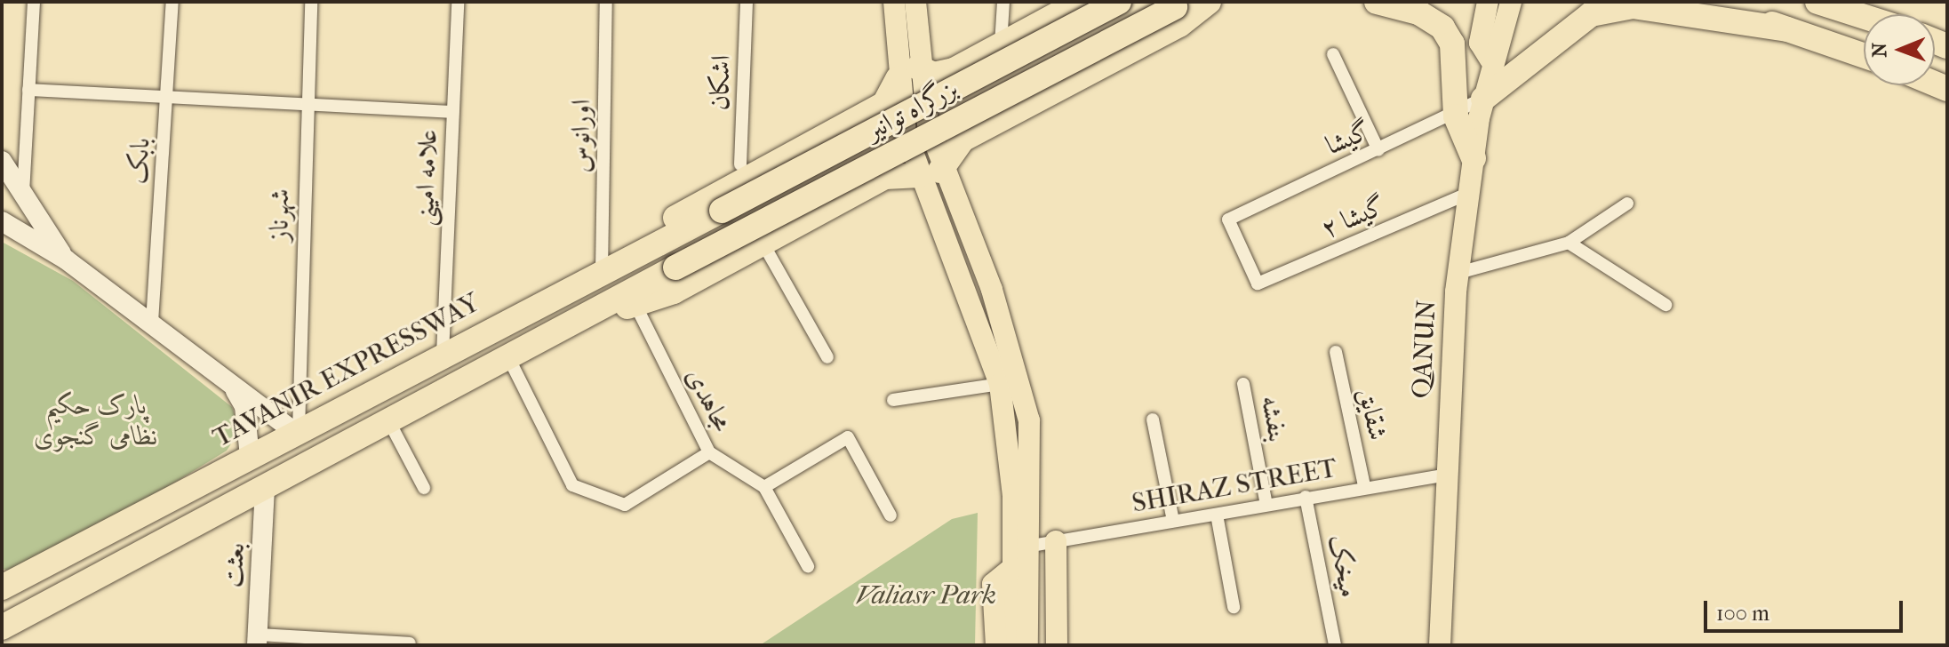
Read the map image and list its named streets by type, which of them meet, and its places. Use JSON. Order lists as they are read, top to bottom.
{
  "streets": {
    "highway": ["بزرگراه توانیر", "TAVANIR EXPRESSWAY"],
    "main road": ["QANUN", "بعثت"],
    "street": [
      "اشکان",
      "اورانوس",
      "گیشا",
      "بابک",
      "علامه امینی",
      "شهرناز",
      "گیشا ۲",
      "مجاهدی",
      "شقایق",
      "بنفشه",
      "SHIRAZ STREET",
      "میخک"
    ]
  },
  "crossings": [
    ["بزرگراه توانیر", "TAVANIR EXPRESSWAY"],
    ["اورانوس", "TAVANIR EXPRESSWAY"],
    ["گیشا", "گیشا ۲"],
    ["گیشا", "QANUN"],
    ["علامه امینی", "TAVANIR EXPRESSWAY"],
    ["شهرناز", "TAVANIR EXPRESSWAY"],
    ["گیشا ۲", "QANUN"],
    ["QANUN", "SHIRAZ STREET"],
    ["شقایق", "SHIRAZ STREET"],
    ["بنفشه", "SHIRAZ STREET"],
    ["SHIRAZ STREET", "میخک"]
  ],
  "parks": ["پارک حکیم نظامی گنجوی", "Valiasr Park"],
  "scale_bar": "100 m",
  "north": "left"
}
